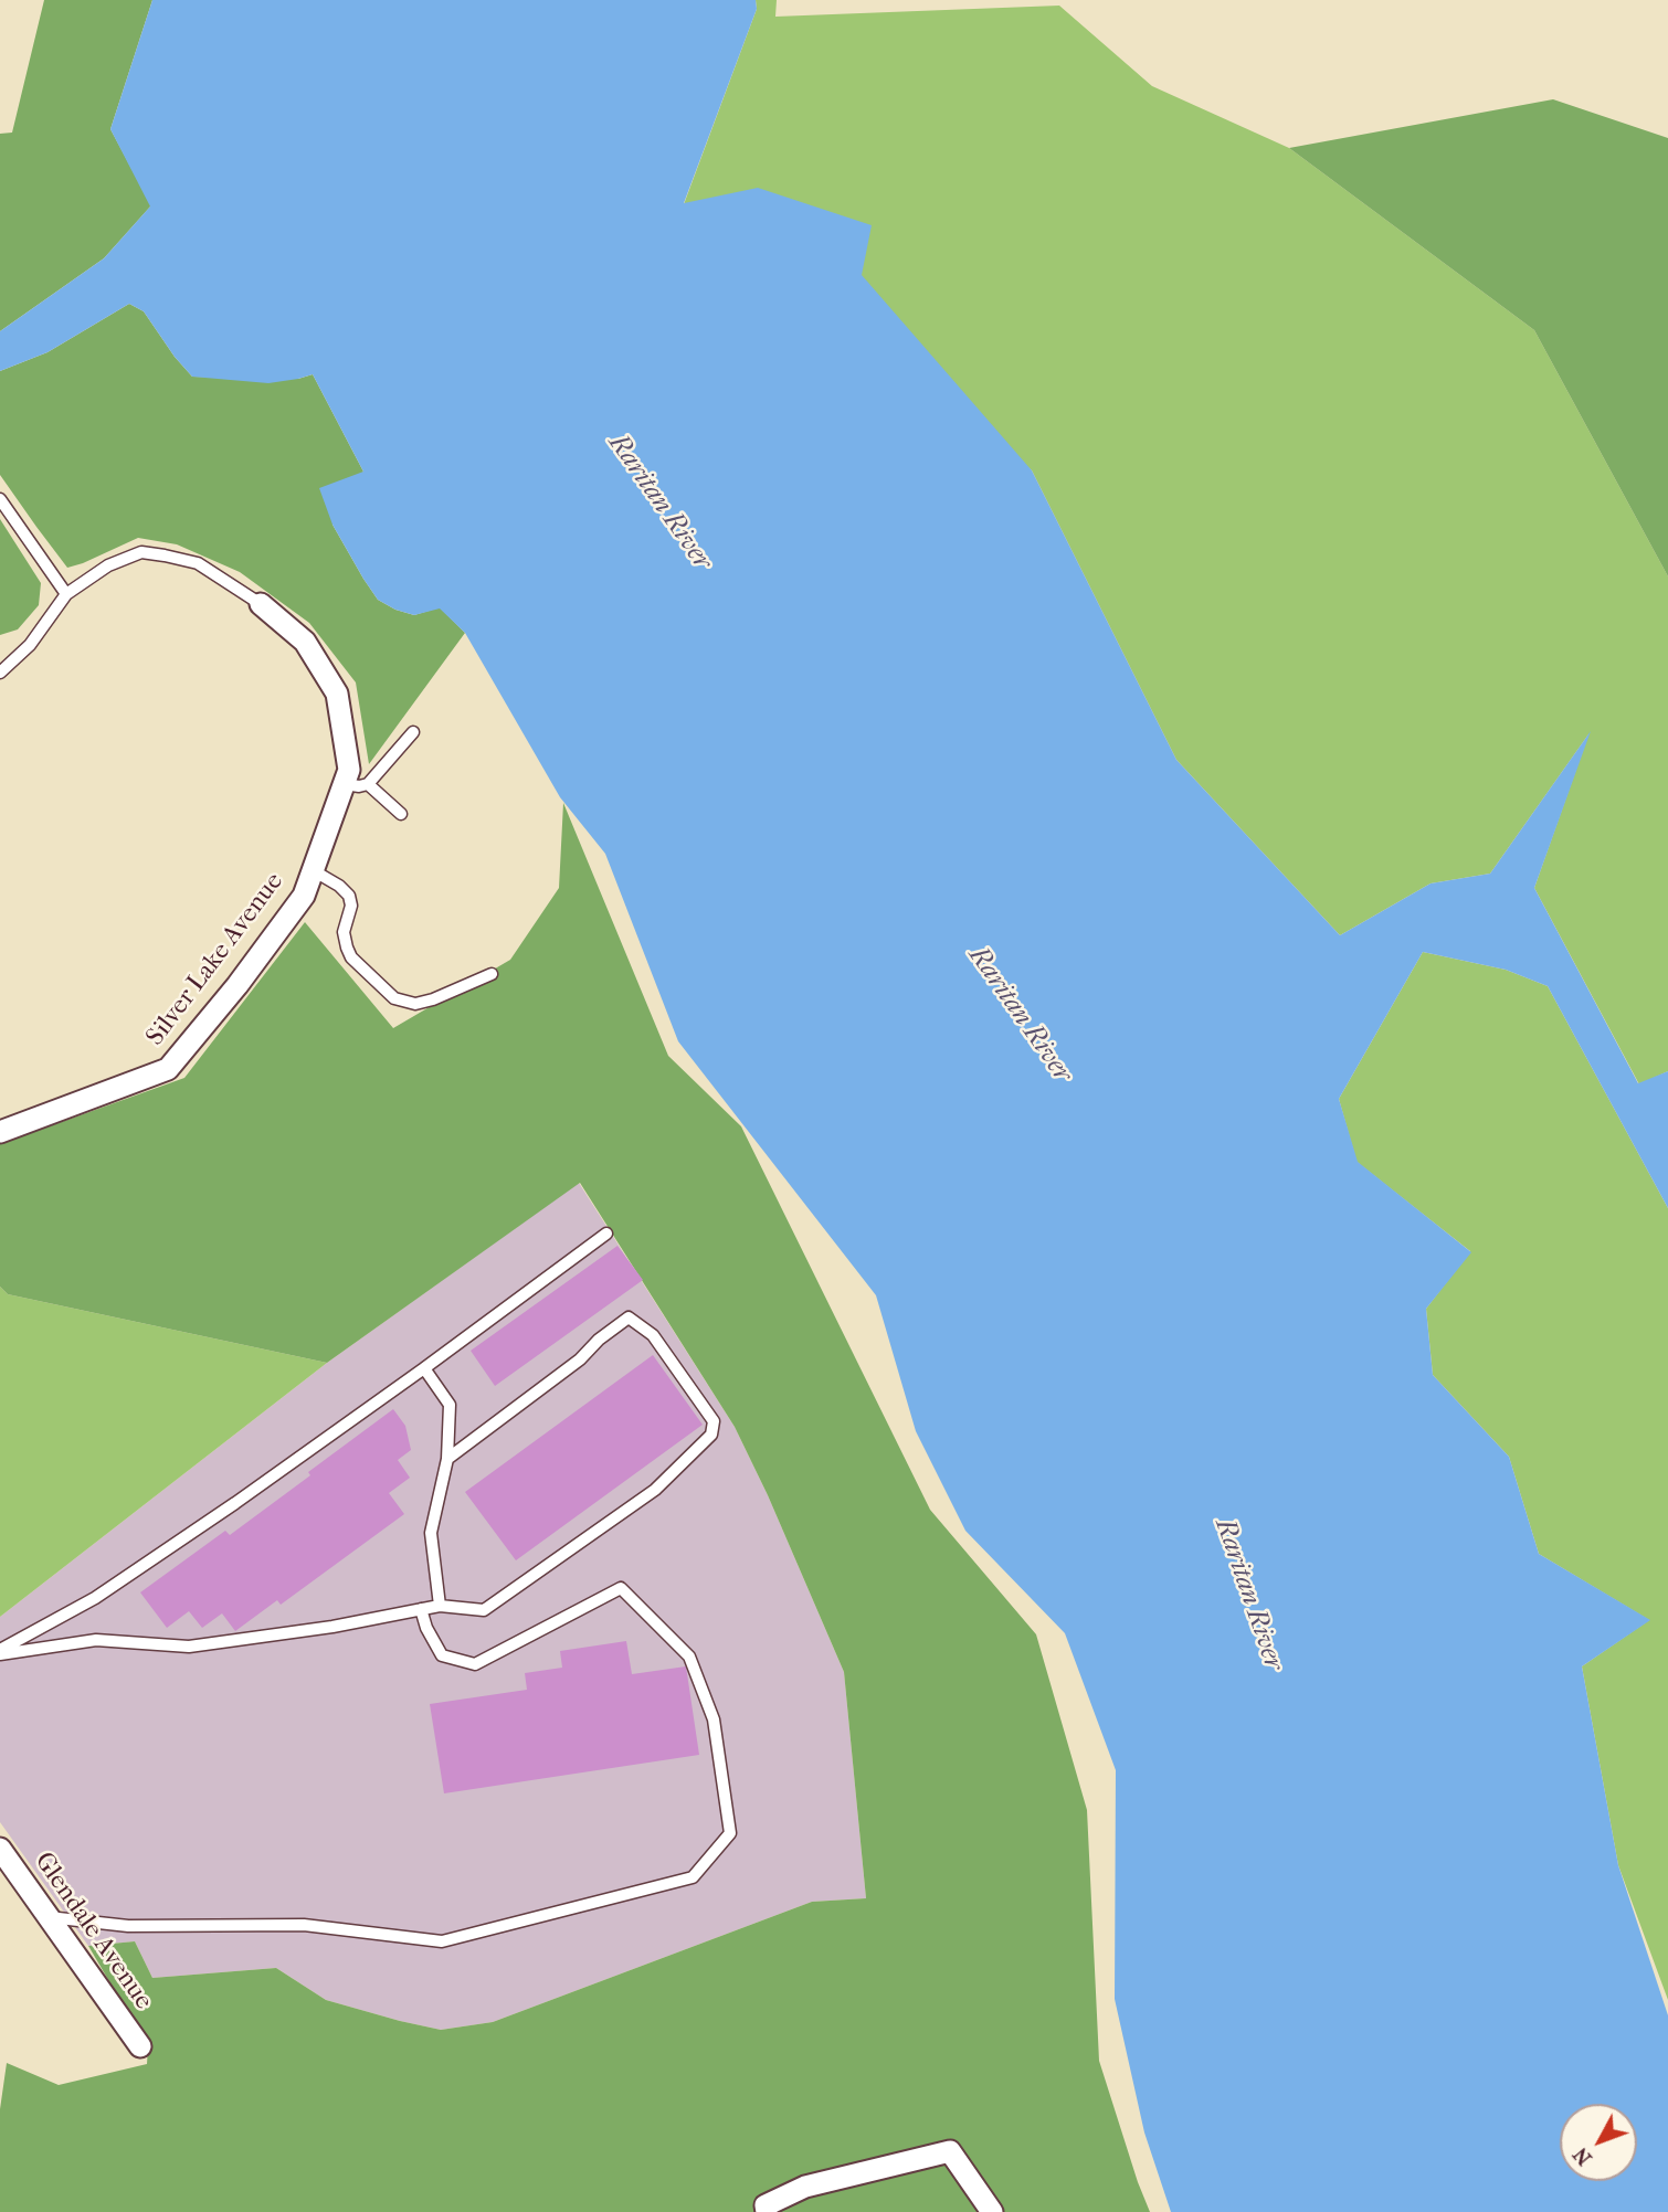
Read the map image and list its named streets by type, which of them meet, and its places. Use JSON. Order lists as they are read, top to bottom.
{
  "streets": {
    "street": ["Silver Lake Avenue", "Glendale Avenue"]
  },
  "water": ["Raritan River"],
  "north": "bottom left"
}
